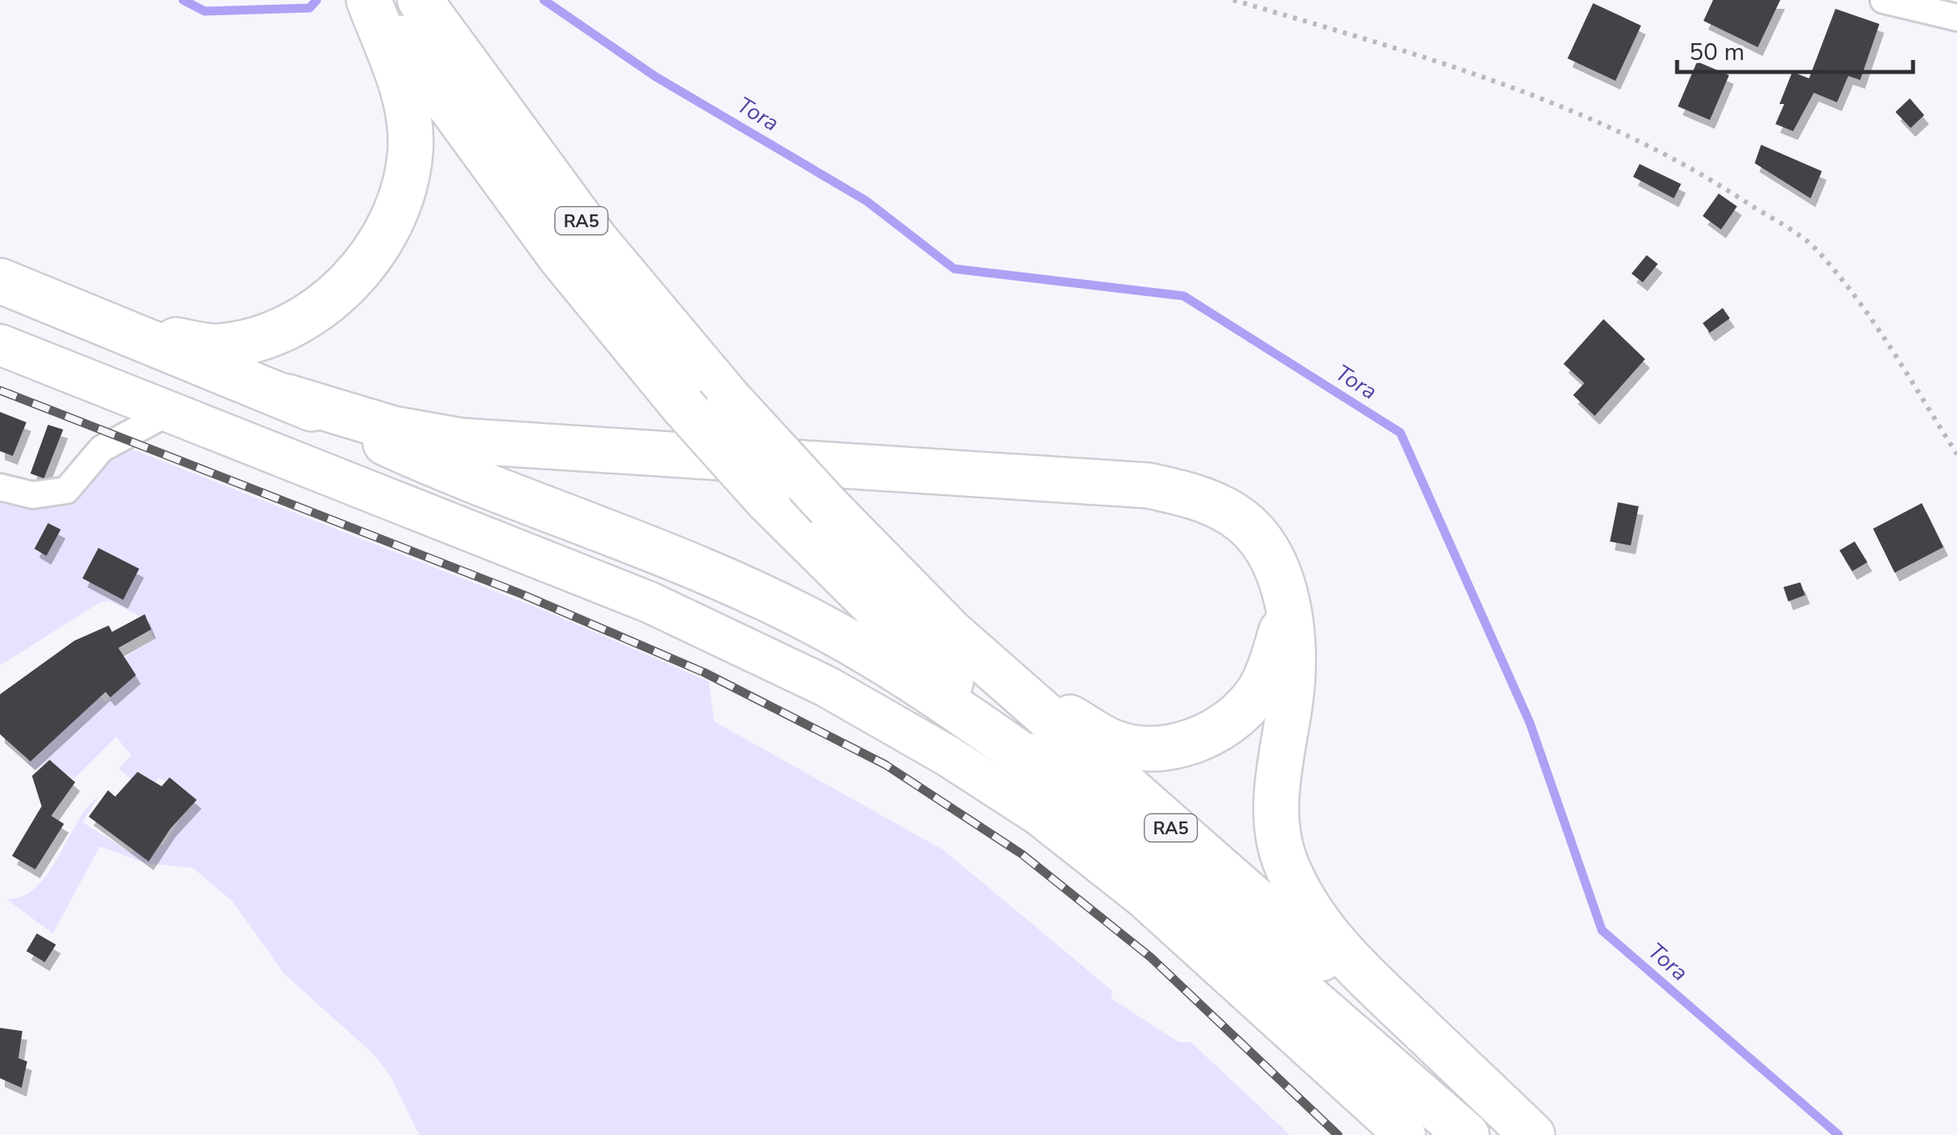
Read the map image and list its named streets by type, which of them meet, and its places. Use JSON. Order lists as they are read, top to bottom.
{
  "streets": {
    "highway": ["RA5"]
  },
  "water": ["Tora"],
  "scale_bar": "50 m"
}
